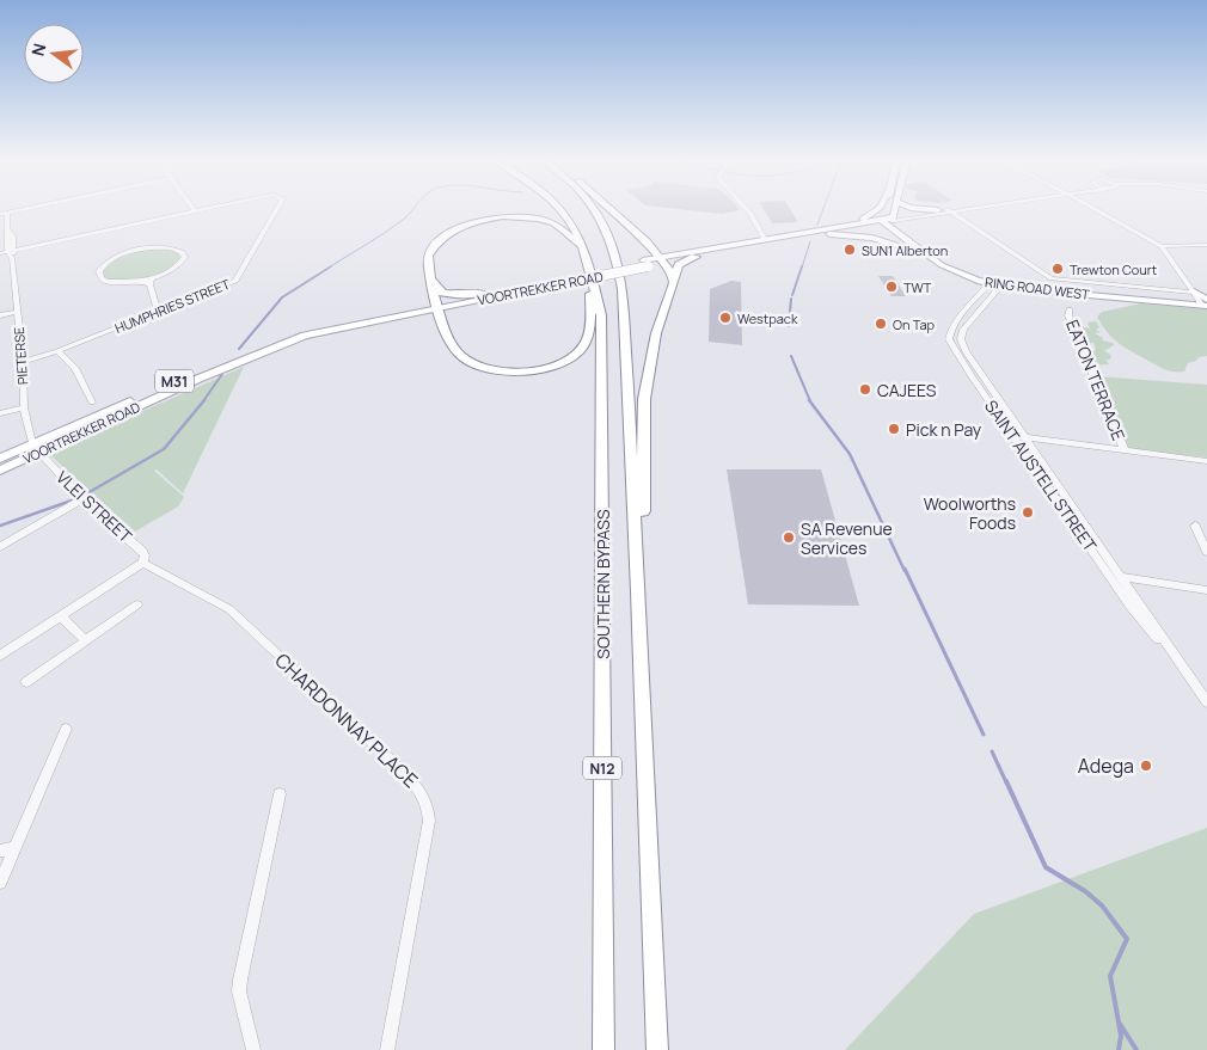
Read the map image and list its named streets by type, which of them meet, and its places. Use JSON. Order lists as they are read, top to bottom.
{
  "streets": {
    "highway": ["SOUTHERN BYPASS", "N12"],
    "main road": ["VOORTREKKER ROAD", "RING ROAD WEST", "M31"],
    "street": [
      "HUMPHRIES STREET",
      "PIETERSE",
      "EATON TERRACE",
      "SAINT AUSTELL STREET",
      "VLEI STREET",
      "CHARDONNAY PLACE"
    ]
  },
  "crossings": [
    ["VOORTREKKER ROAD", "RING ROAD WEST"],
    ["VOORTREKKER ROAD", "PIETERSE"],
    ["VOORTREKKER ROAD", "VLEI STREET"],
    ["RING ROAD WEST", "SAINT AUSTELL STREET"],
    ["HUMPHRIES STREET", "PIETERSE"],
    ["PIETERSE", "VLEI STREET"],
    ["VLEI STREET", "CHARDONNAY PLACE"]
  ],
  "places": [
    "SUN1 Alberton",
    "Trewton Court",
    "TWT",
    "Westpack",
    "On Tap",
    "CAJEES",
    "Pick n Pay",
    "Woolworths Foods",
    "SA Revenue Services",
    "Adega"
  ],
  "north": "left"
}
